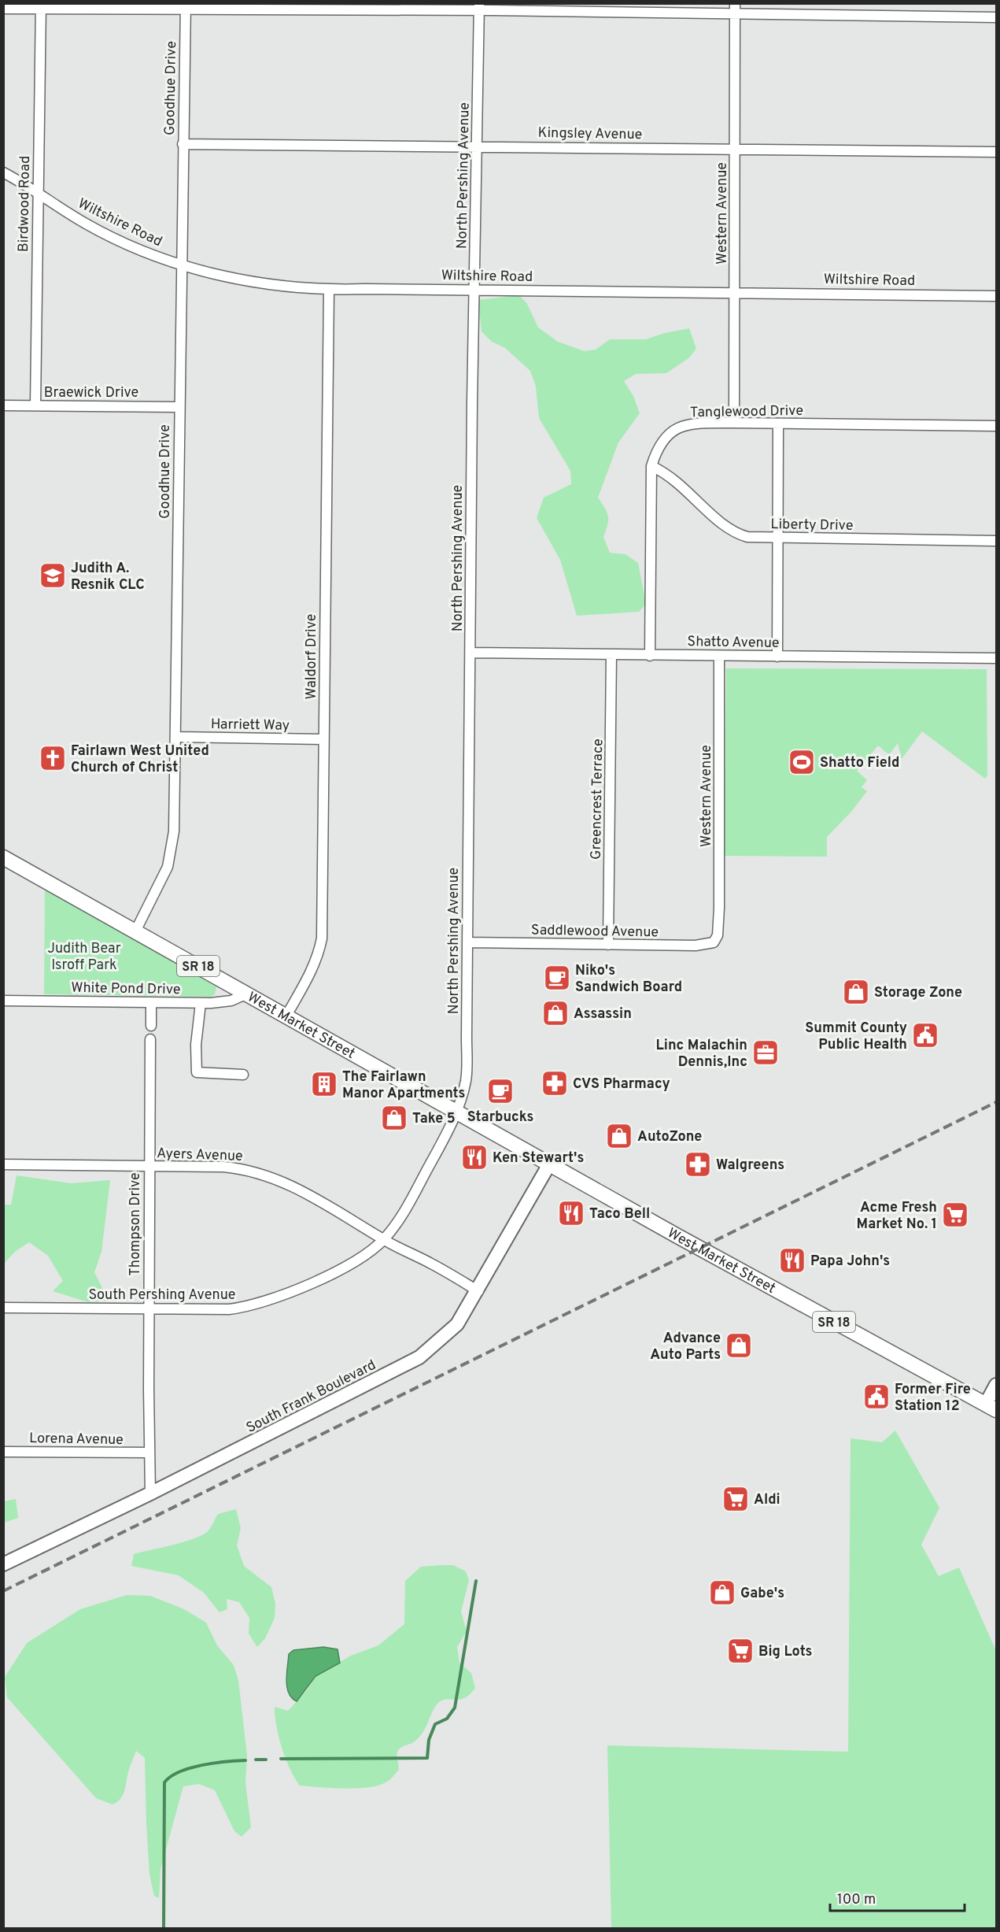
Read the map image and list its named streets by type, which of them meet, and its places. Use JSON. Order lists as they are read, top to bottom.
{
  "streets": {
    "main road": ["SR 18", "West Market Street"],
    "street": [
      "Goodhue Drive",
      "Kingsley Avenue",
      "North Pershing Avenue",
      "Birdwood Road",
      "Western Avenue",
      "Wiltshire Road",
      "Braewick Drive",
      "Tanglewood Drive",
      "Liberty Drive",
      "Shatto Avenue",
      "Waldorf Drive",
      "Harriett Way",
      "Greencrest Terrace",
      "Saddlewood Avenue",
      "White Pond Drive",
      "Ayers Avenue",
      "Thompson Drive",
      "South Pershing Avenue",
      "South Frank Boulevard",
      "Lorena Avenue"
    ]
  },
  "crossings": [
    ["Goodhue Drive", "Kingsley Avenue"],
    ["Goodhue Drive", "Wiltshire Road"],
    ["Goodhue Drive", "Braewick Drive"],
    ["Goodhue Drive", "Harriett Way"],
    ["Goodhue Drive", "West Market Street"],
    ["Kingsley Avenue", "North Pershing Avenue"],
    ["Kingsley Avenue", "Western Avenue"],
    ["North Pershing Avenue", "Wiltshire Road"],
    ["North Pershing Avenue", "Shatto Avenue"],
    ["North Pershing Avenue", "Saddlewood Avenue"],
    ["North Pershing Avenue", "West Market Street"],
    ["North Pershing Avenue", "South Pershing Avenue"],
    ["Birdwood Road", "Wiltshire Road"],
    ["Birdwood Road", "Braewick Drive"],
    ["Western Avenue", "Wiltshire Road"],
    ["Western Avenue", "Tanglewood Drive"],
    ["Western Avenue", "Shatto Avenue"],
    ["Western Avenue", "Saddlewood Avenue"],
    ["Wiltshire Road", "Waldorf Drive"],
    ["Tanglewood Drive", "Liberty Drive"],
    ["Tanglewood Drive", "Shatto Avenue"],
    ["Shatto Avenue", "Greencrest Terrace"],
    ["Waldorf Drive", "Harriett Way"],
    ["Waldorf Drive", "West Market Street"],
    ["Greencrest Terrace", "Saddlewood Avenue"],
    ["White Pond Drive", "West Market Street"],
    ["West Market Street", "South Pershing Avenue"],
    ["West Market Street", "South Frank Boulevard"],
    ["Ayers Avenue", "Thompson Drive"],
    ["Ayers Avenue", "South Pershing Avenue"],
    ["Ayers Avenue", "South Frank Boulevard"],
    ["Thompson Drive", "South Pershing Avenue"],
    ["Thompson Drive", "South Frank Boulevard"],
    ["Thompson Drive", "Lorena Avenue"]
  ],
  "parks": ["Judith Bear Isroff Park"],
  "places": {
    "school or university": ["Judith A. Resnik CLC"],
    "church": ["Fairlawn West United Church of Christ"],
    "sports": ["Shatto Field"],
    "cafe": ["Niko's Sandwich Board", "Starbucks"],
    "shop": [
      "Storage Zone",
      "Assassin",
      "Take 5",
      "AutoZone",
      "Advance Auto Parts",
      "Gabe's"
    ],
    "public building": ["Summit County Public Health", "Former Fire Station 12"],
    "office": ["Linc Malachin Dennis,Inc"],
    "pharmacy": ["CVS Pharmacy", "Walgreens"],
    "building": ["The Fairlawn Manor Apartments"],
    "restaurant": ["Ken Stewart's", "Taco Bell", "Papa John's"],
    "supermarket": ["Acme Fresh Market No. 1", "Aldi", "Big Lots"]
  },
  "scale_bar": "100 m"
}
